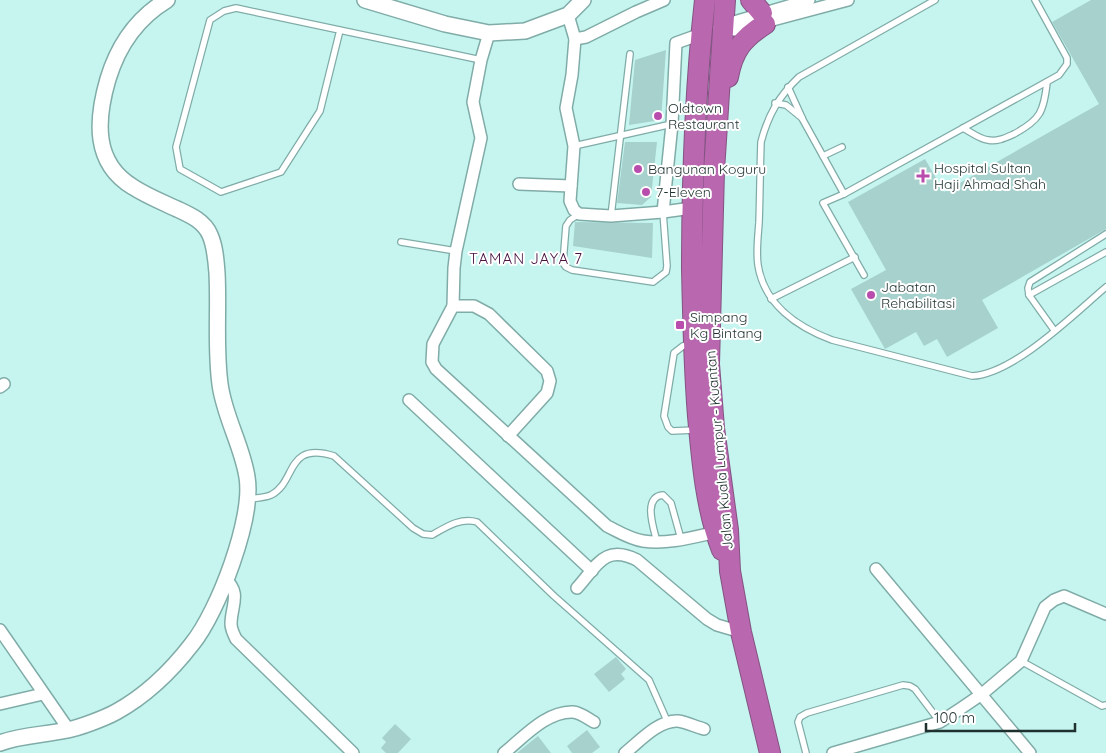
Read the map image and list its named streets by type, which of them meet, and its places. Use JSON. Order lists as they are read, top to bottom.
{
  "streets": {
    "highway": ["Jalan Kuala Lumpur - Kuantan"]
  },
  "districts": ["TAMAN JAYA 7"],
  "places": {
    "other": [
      "Oldtown Restaurant",
      "Bangunan Koguru",
      "7-Eleven",
      "Jabatan Rehabilitasi"
    ],
    "health": ["Hospital Sultan Haji Ahmad Shah"],
    "transit": ["Simpang Kg Bintang"]
  },
  "scale_bar": "100 m"
}
